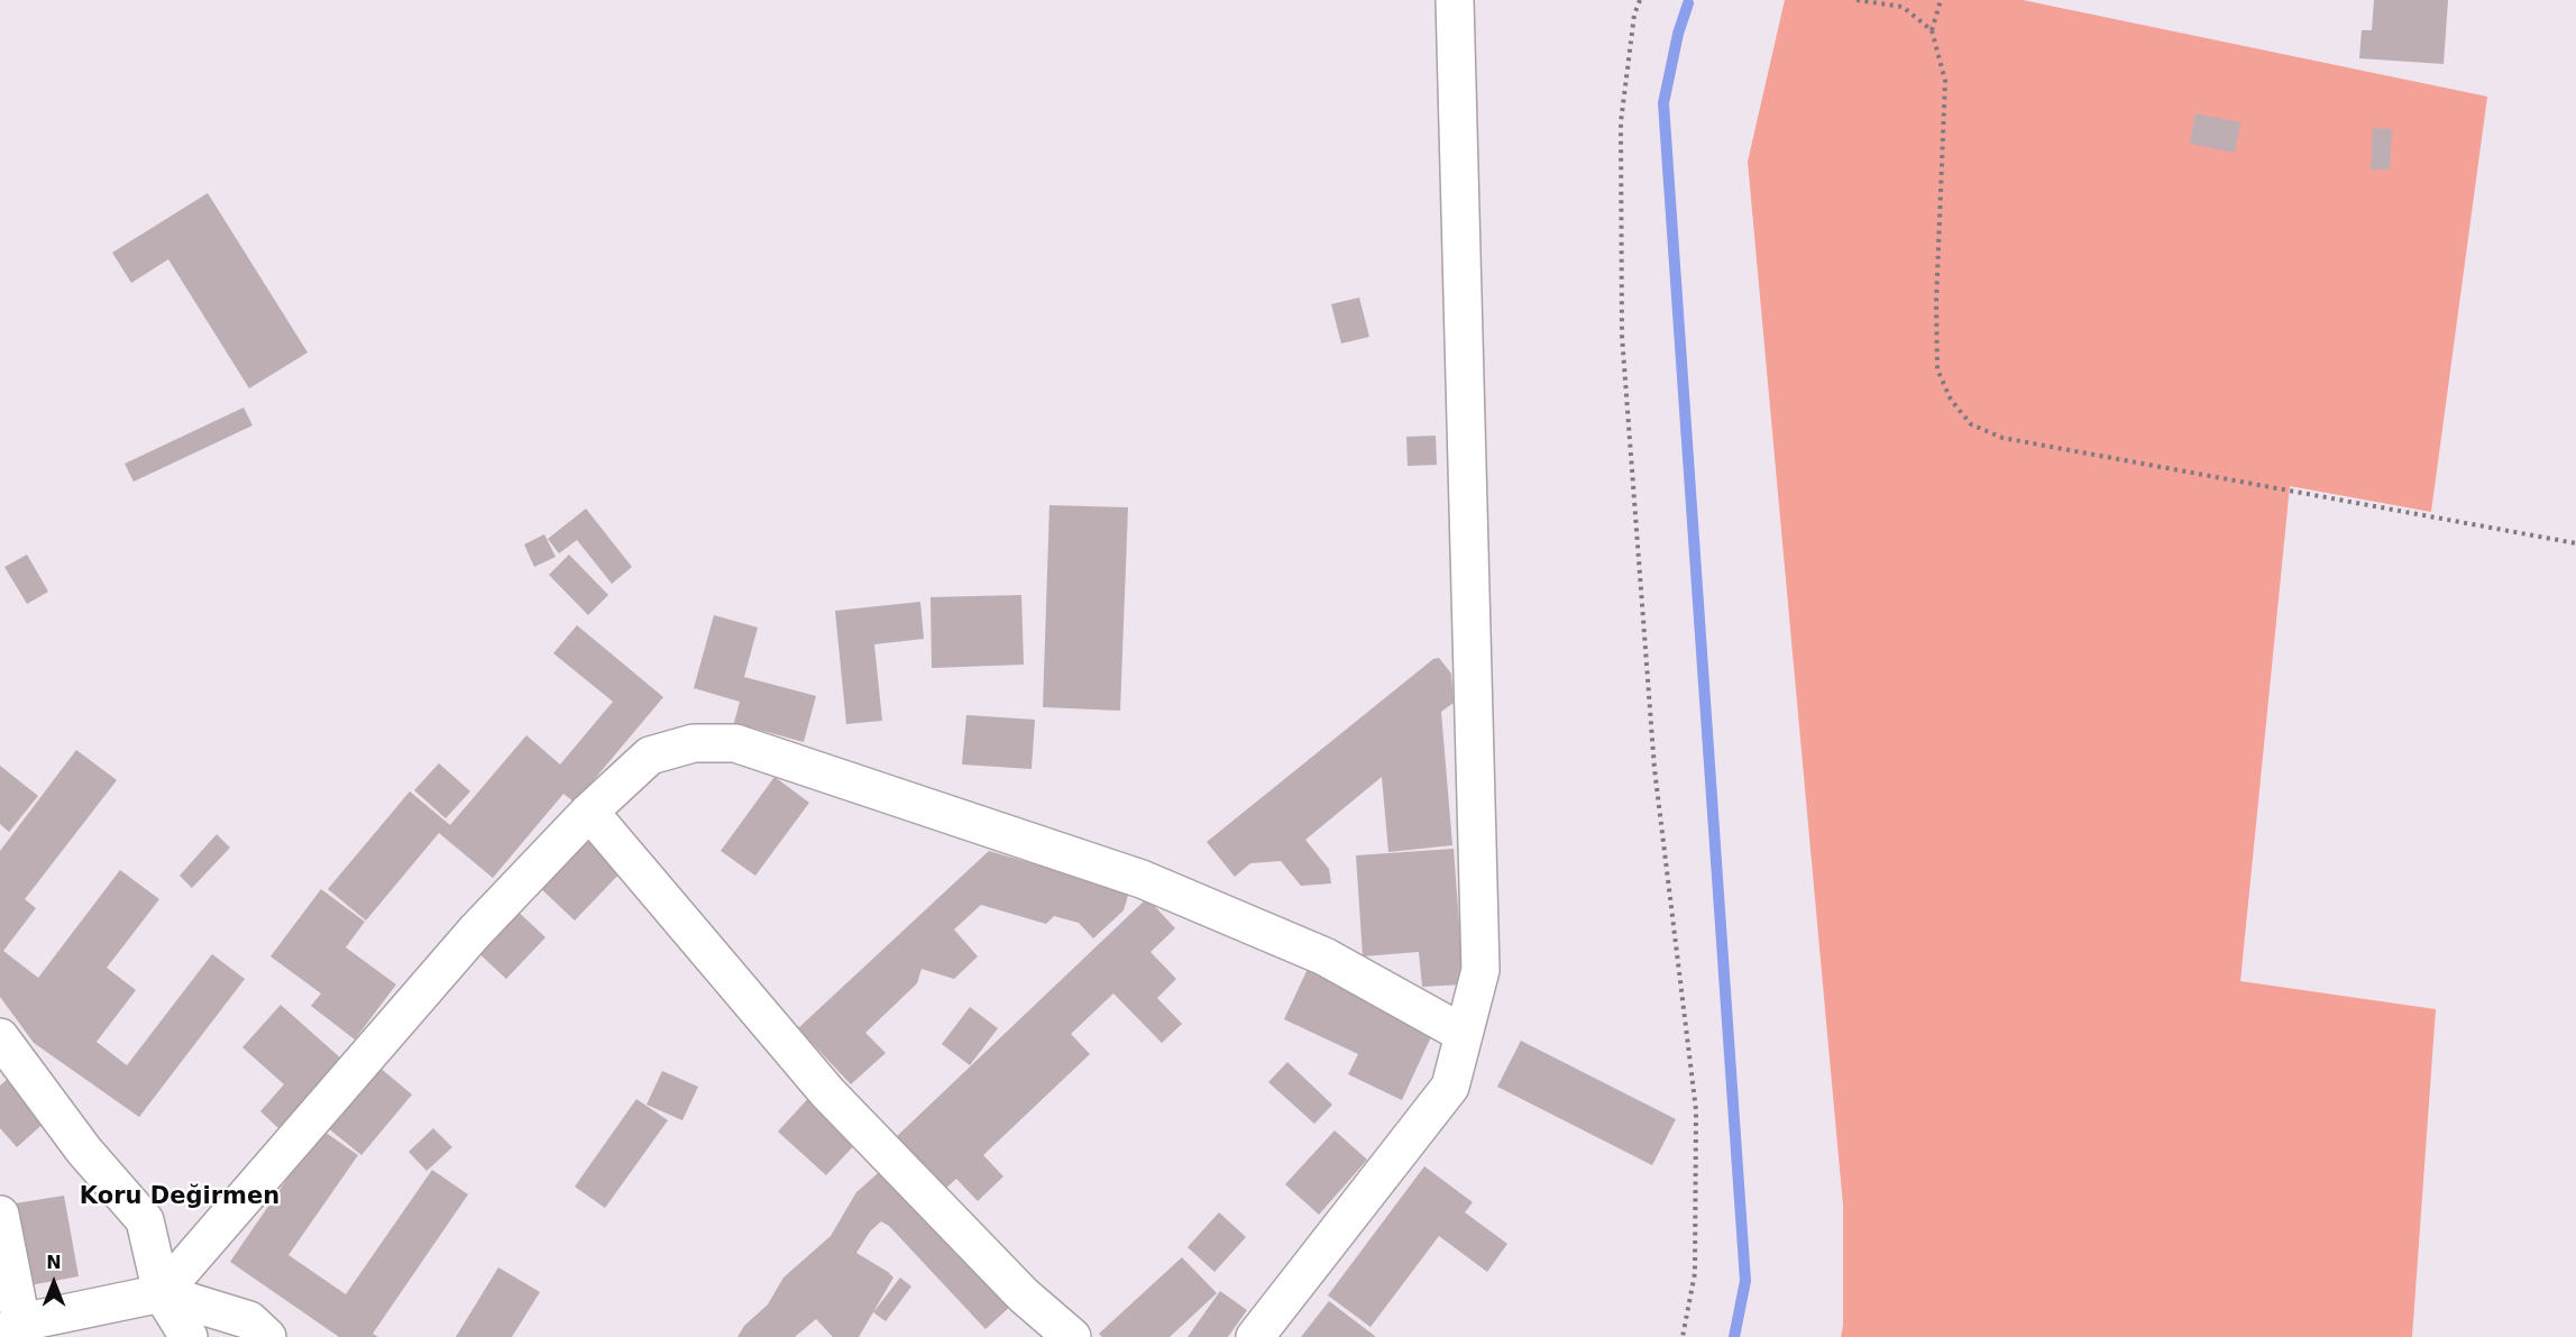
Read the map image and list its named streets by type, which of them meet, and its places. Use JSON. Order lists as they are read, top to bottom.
{
  "districts": ["Koru Değirmen"],
  "north": "top"
}
